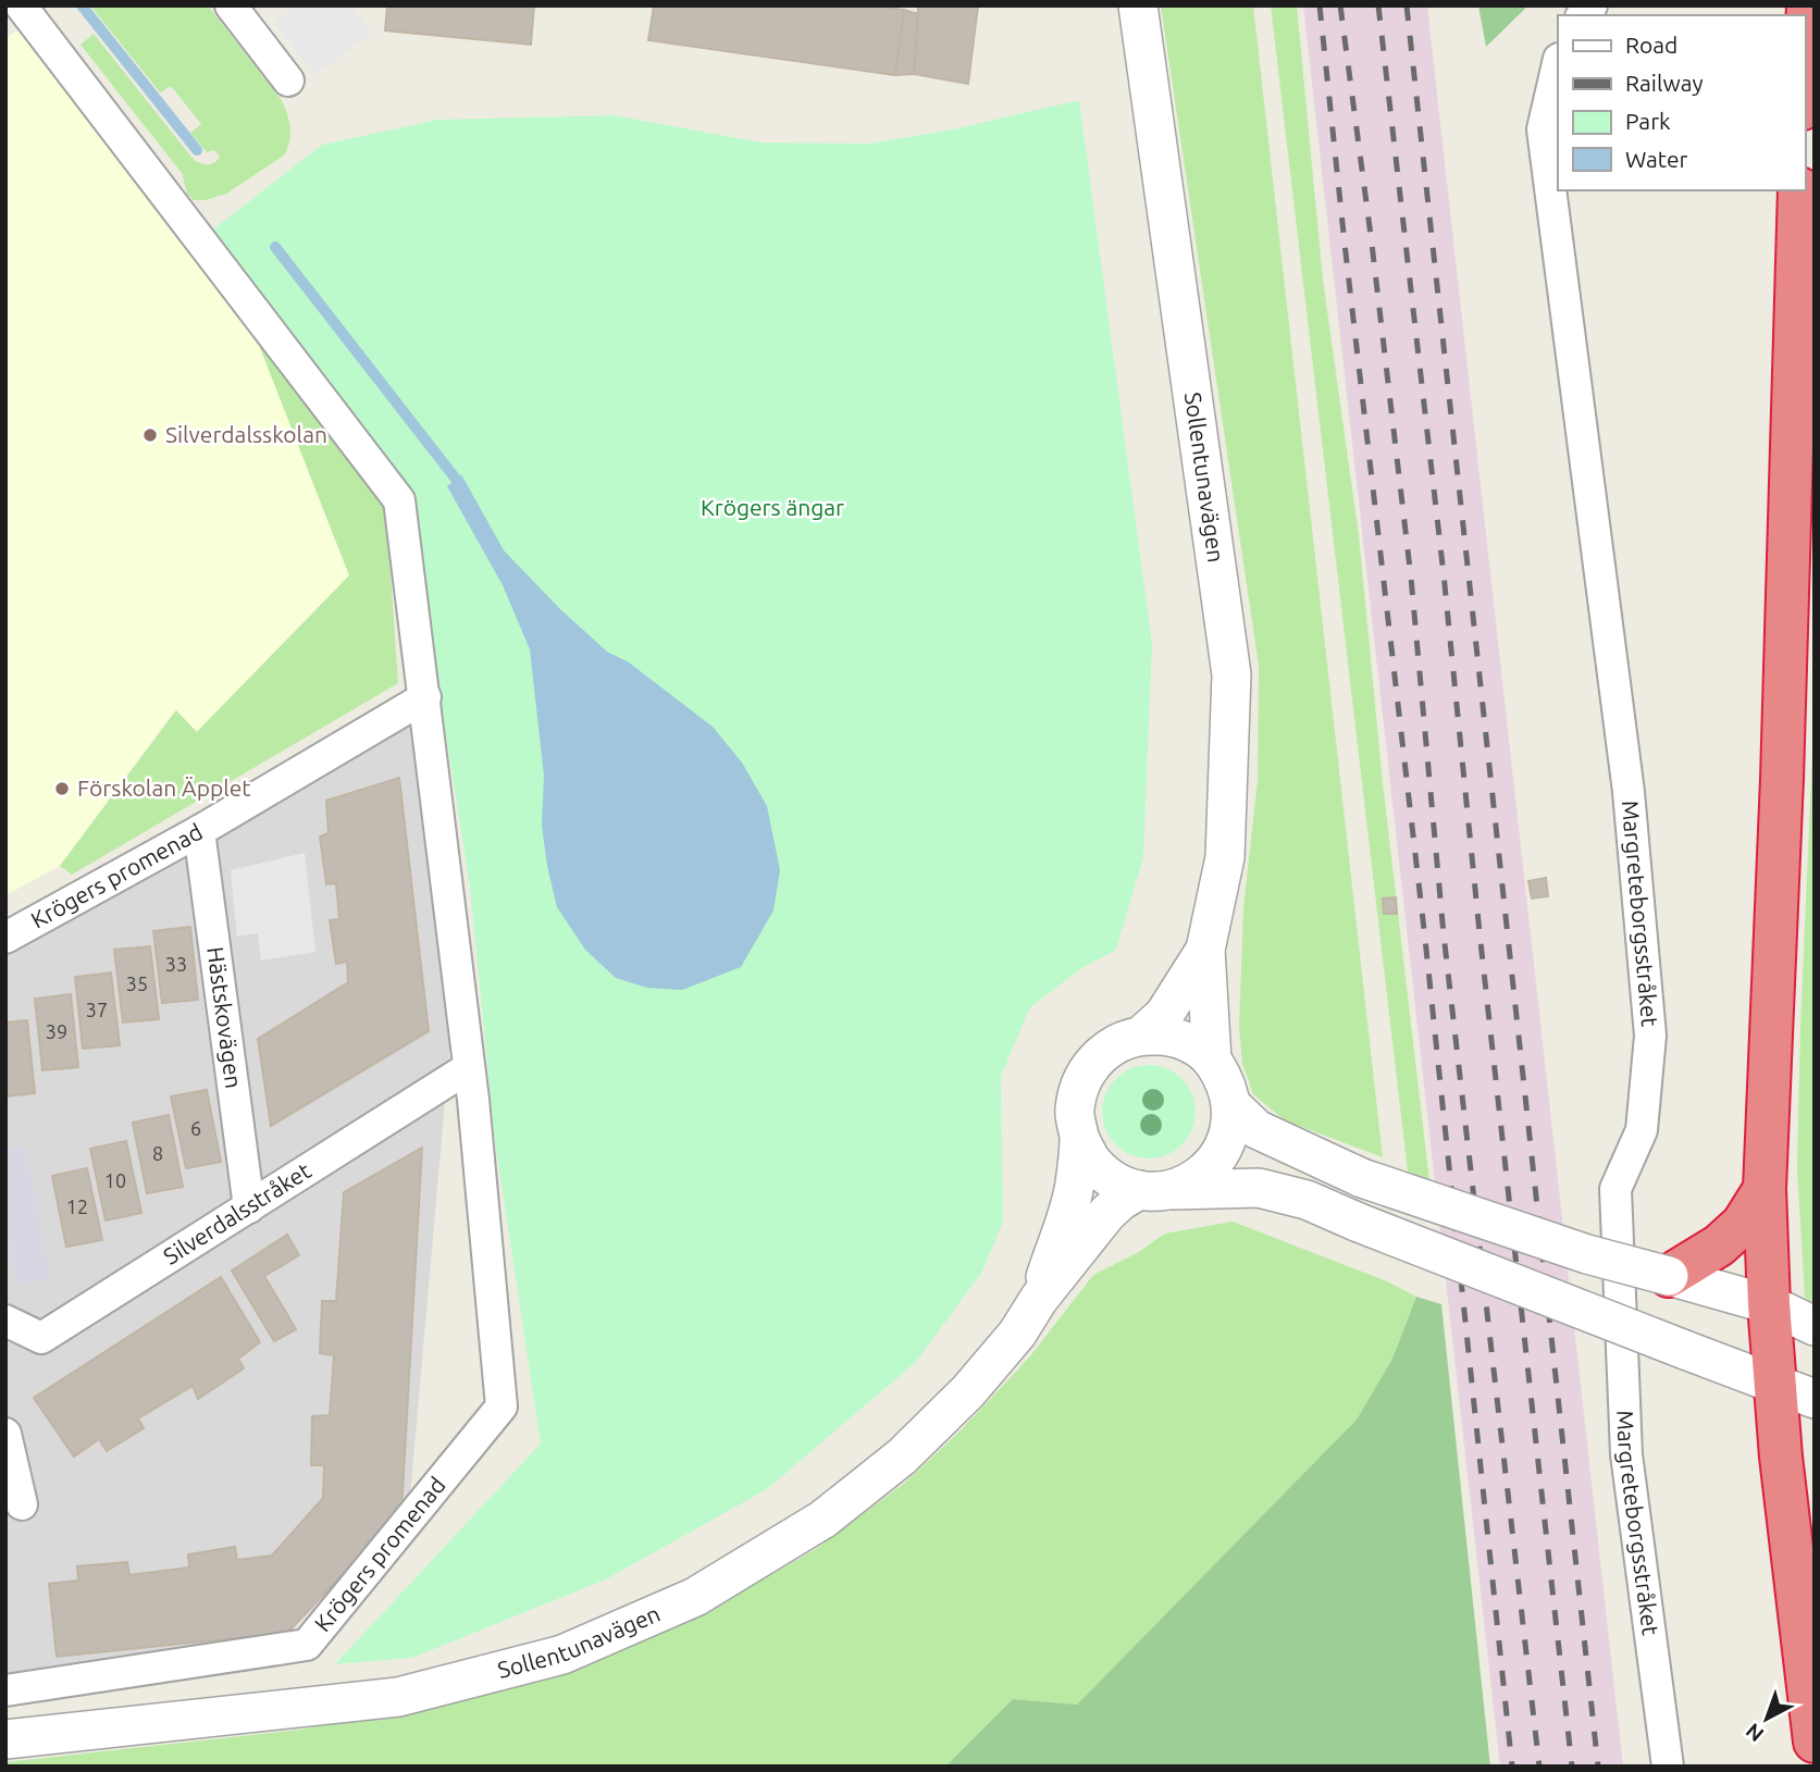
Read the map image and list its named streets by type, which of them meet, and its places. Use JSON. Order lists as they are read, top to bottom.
{
  "streets": {
    "street": [
      "Sollentunavägen",
      "Krögers promenad",
      "Margreteborgsstråket",
      "Hästskovägen",
      "Silverdalsstråket"
    ]
  },
  "crossings": [
    ["Krögers promenad", "Hästskovägen"],
    ["Krögers promenad", "Silverdalsstråket"],
    ["Hästskovägen", "Silverdalsstråket"]
  ],
  "parks": ["Krögers ängar"],
  "places": ["Silverdalsskolan", "Förskolan Äpplet"],
  "house_numbers": [
    "33",
    "35",
    "37",
    "39",
    "6",
    "8",
    "10",
    "12"
  ],
  "legend": [
    "Road",
    "Railway",
    "Park",
    "Water"
  ],
  "north": "bottom left"
}
